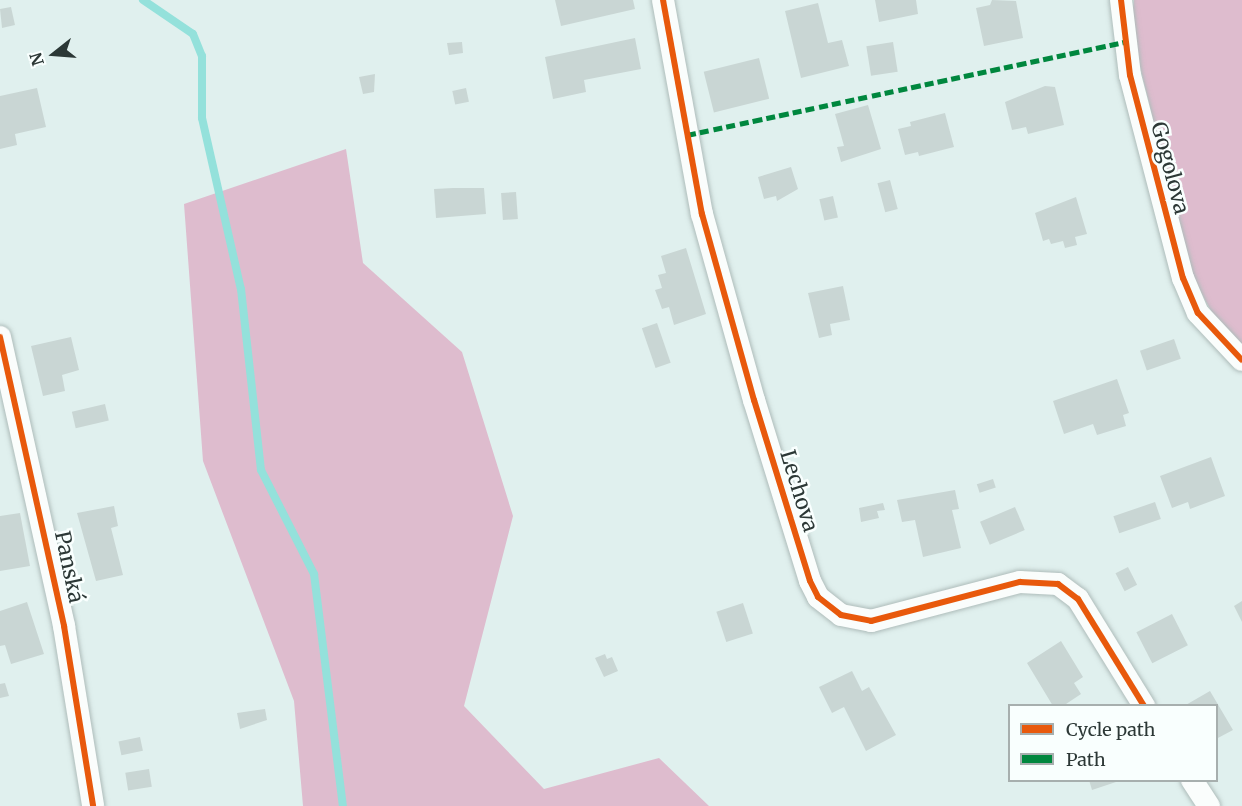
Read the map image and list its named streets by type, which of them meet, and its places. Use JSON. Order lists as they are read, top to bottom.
{
  "streets": {
    "street": ["Gogolova", "Lechova", "Panská"]
  },
  "legend": ["Cycle path", "Path"],
  "north": "left"
}
